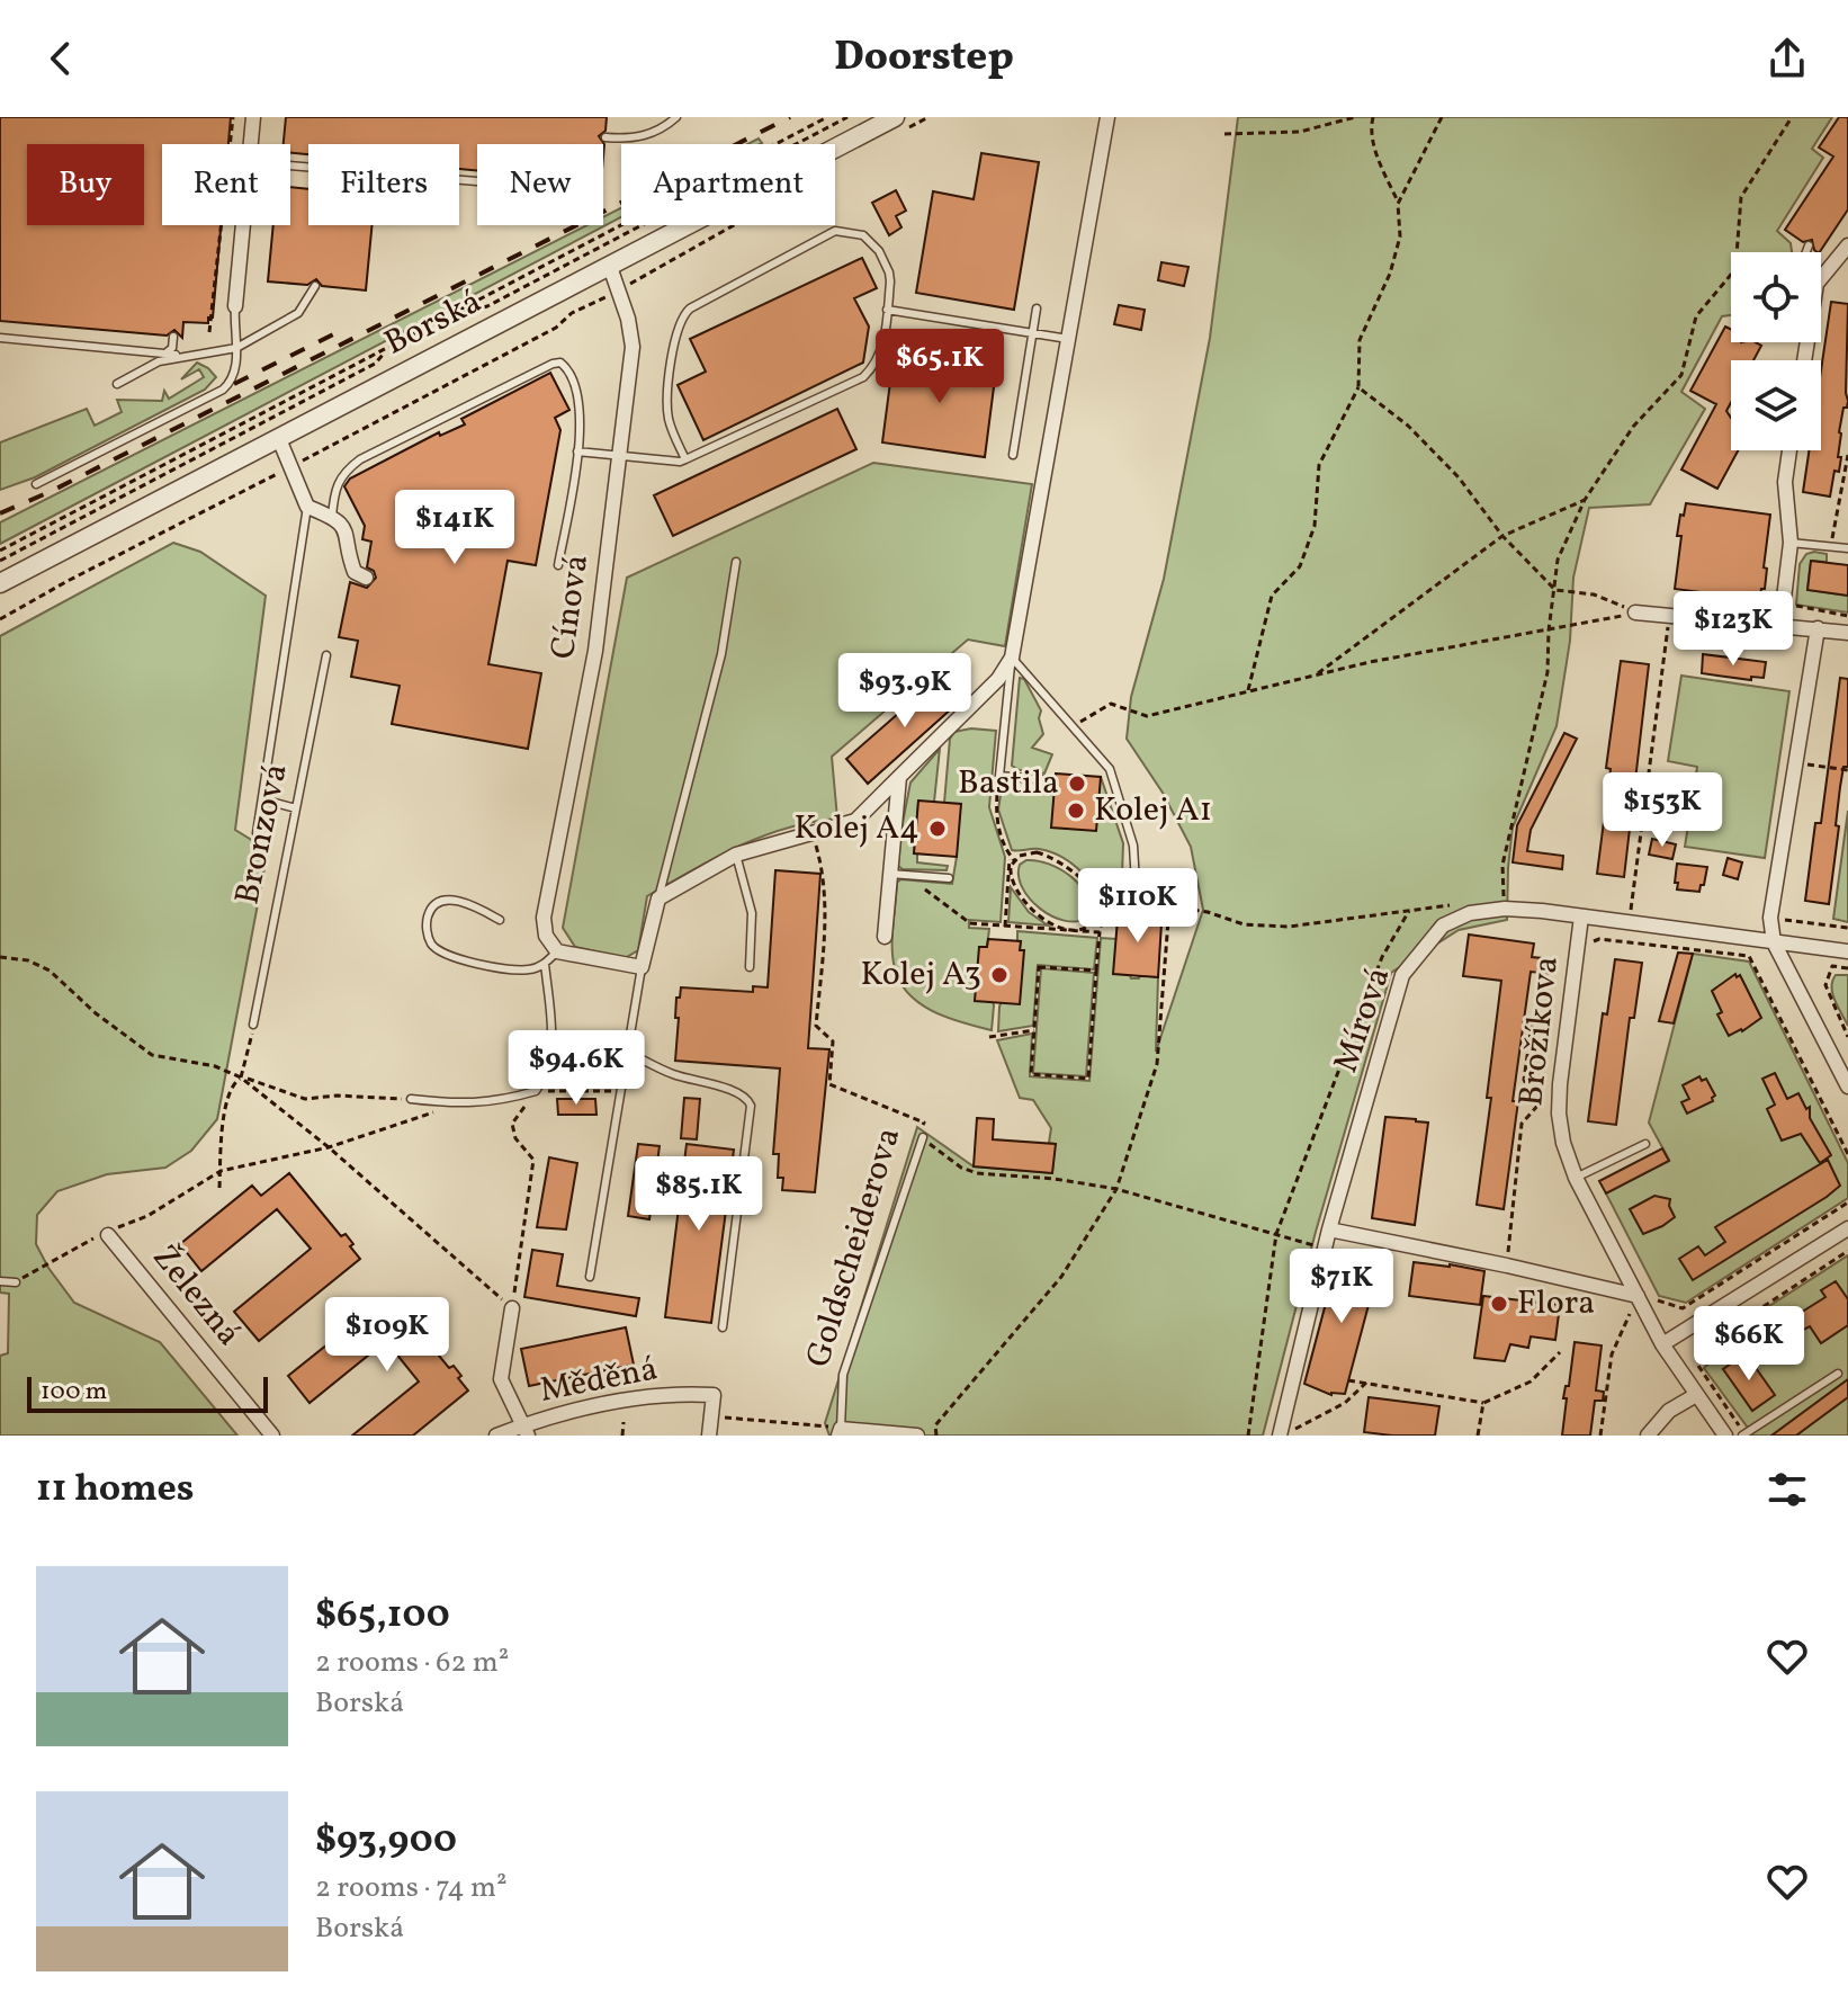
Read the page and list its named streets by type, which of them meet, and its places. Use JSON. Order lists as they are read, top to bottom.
{
  "streets": {
    "street": [
      "Borská",
      "Cínová",
      "Mírová",
      "Brožíkova",
      "Železná",
      "Měděná"
    ],
    "lane": ["Bronzová", "Goldscheiderova"]
  },
  "crossings": [
    ["Borská", "Cínová"],
    ["Mírová", "Brožíkova"]
  ],
  "places": [
    "Bastila",
    "Kolej A1",
    "Kolej A4",
    "Kolej A3",
    "Flora"
  ],
  "scale_bar": "100 m",
  "page": {
    "header": "Doorstep",
    "chip": [
      "Buy",
      "Rent",
      "Filters",
      "New",
      "Apartment"
    ],
    "price": [
      "$65.1K",
      "$141K",
      "$123K",
      "$93.9K",
      "$153K",
      "$110K",
      "$94.6K",
      "$85.1K",
      "$71K",
      "$109K",
      "$66K"
    ],
    "scale": "100 m",
    "heading": "11 homes",
    "list": [
      {
        "name": "$65,100",
        "note": "2 rooms · 62 m² · Borská"
      },
      {
        "name": "$93,900",
        "note": "2 rooms · 74 m² · Borská"
      }
    ]
  }
}
